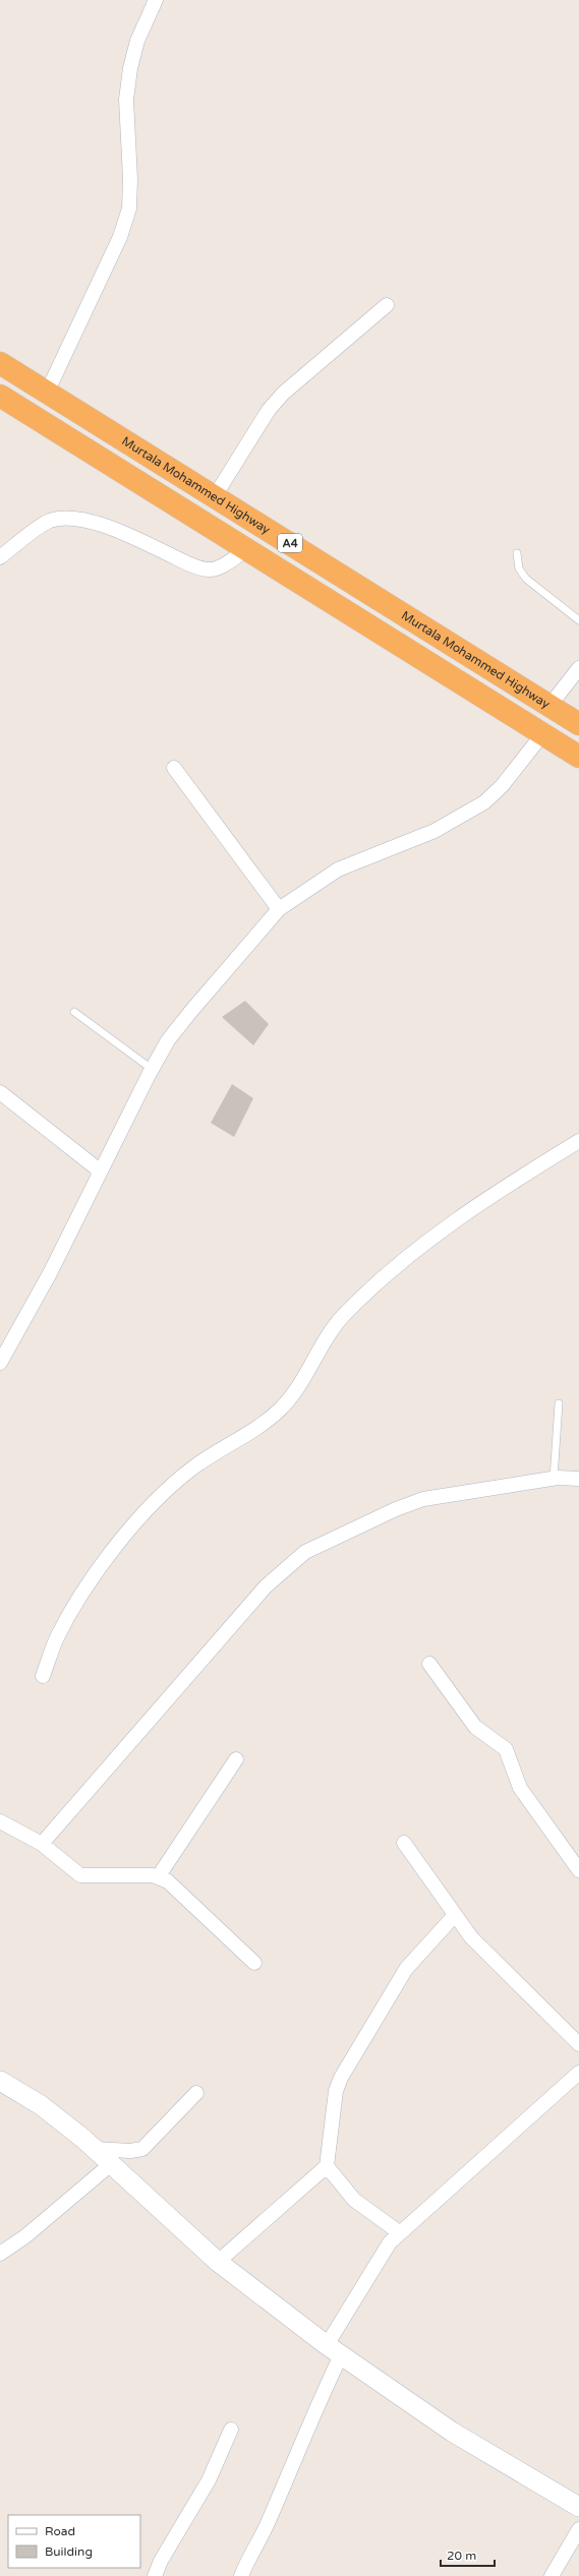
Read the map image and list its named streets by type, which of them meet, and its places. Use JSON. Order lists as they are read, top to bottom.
{
  "streets": {
    "highway": ["Murtala Mohammed Highway", "A4"]
  },
  "legend": ["Road", "Building"],
  "scale_bar": "20 m"
}
